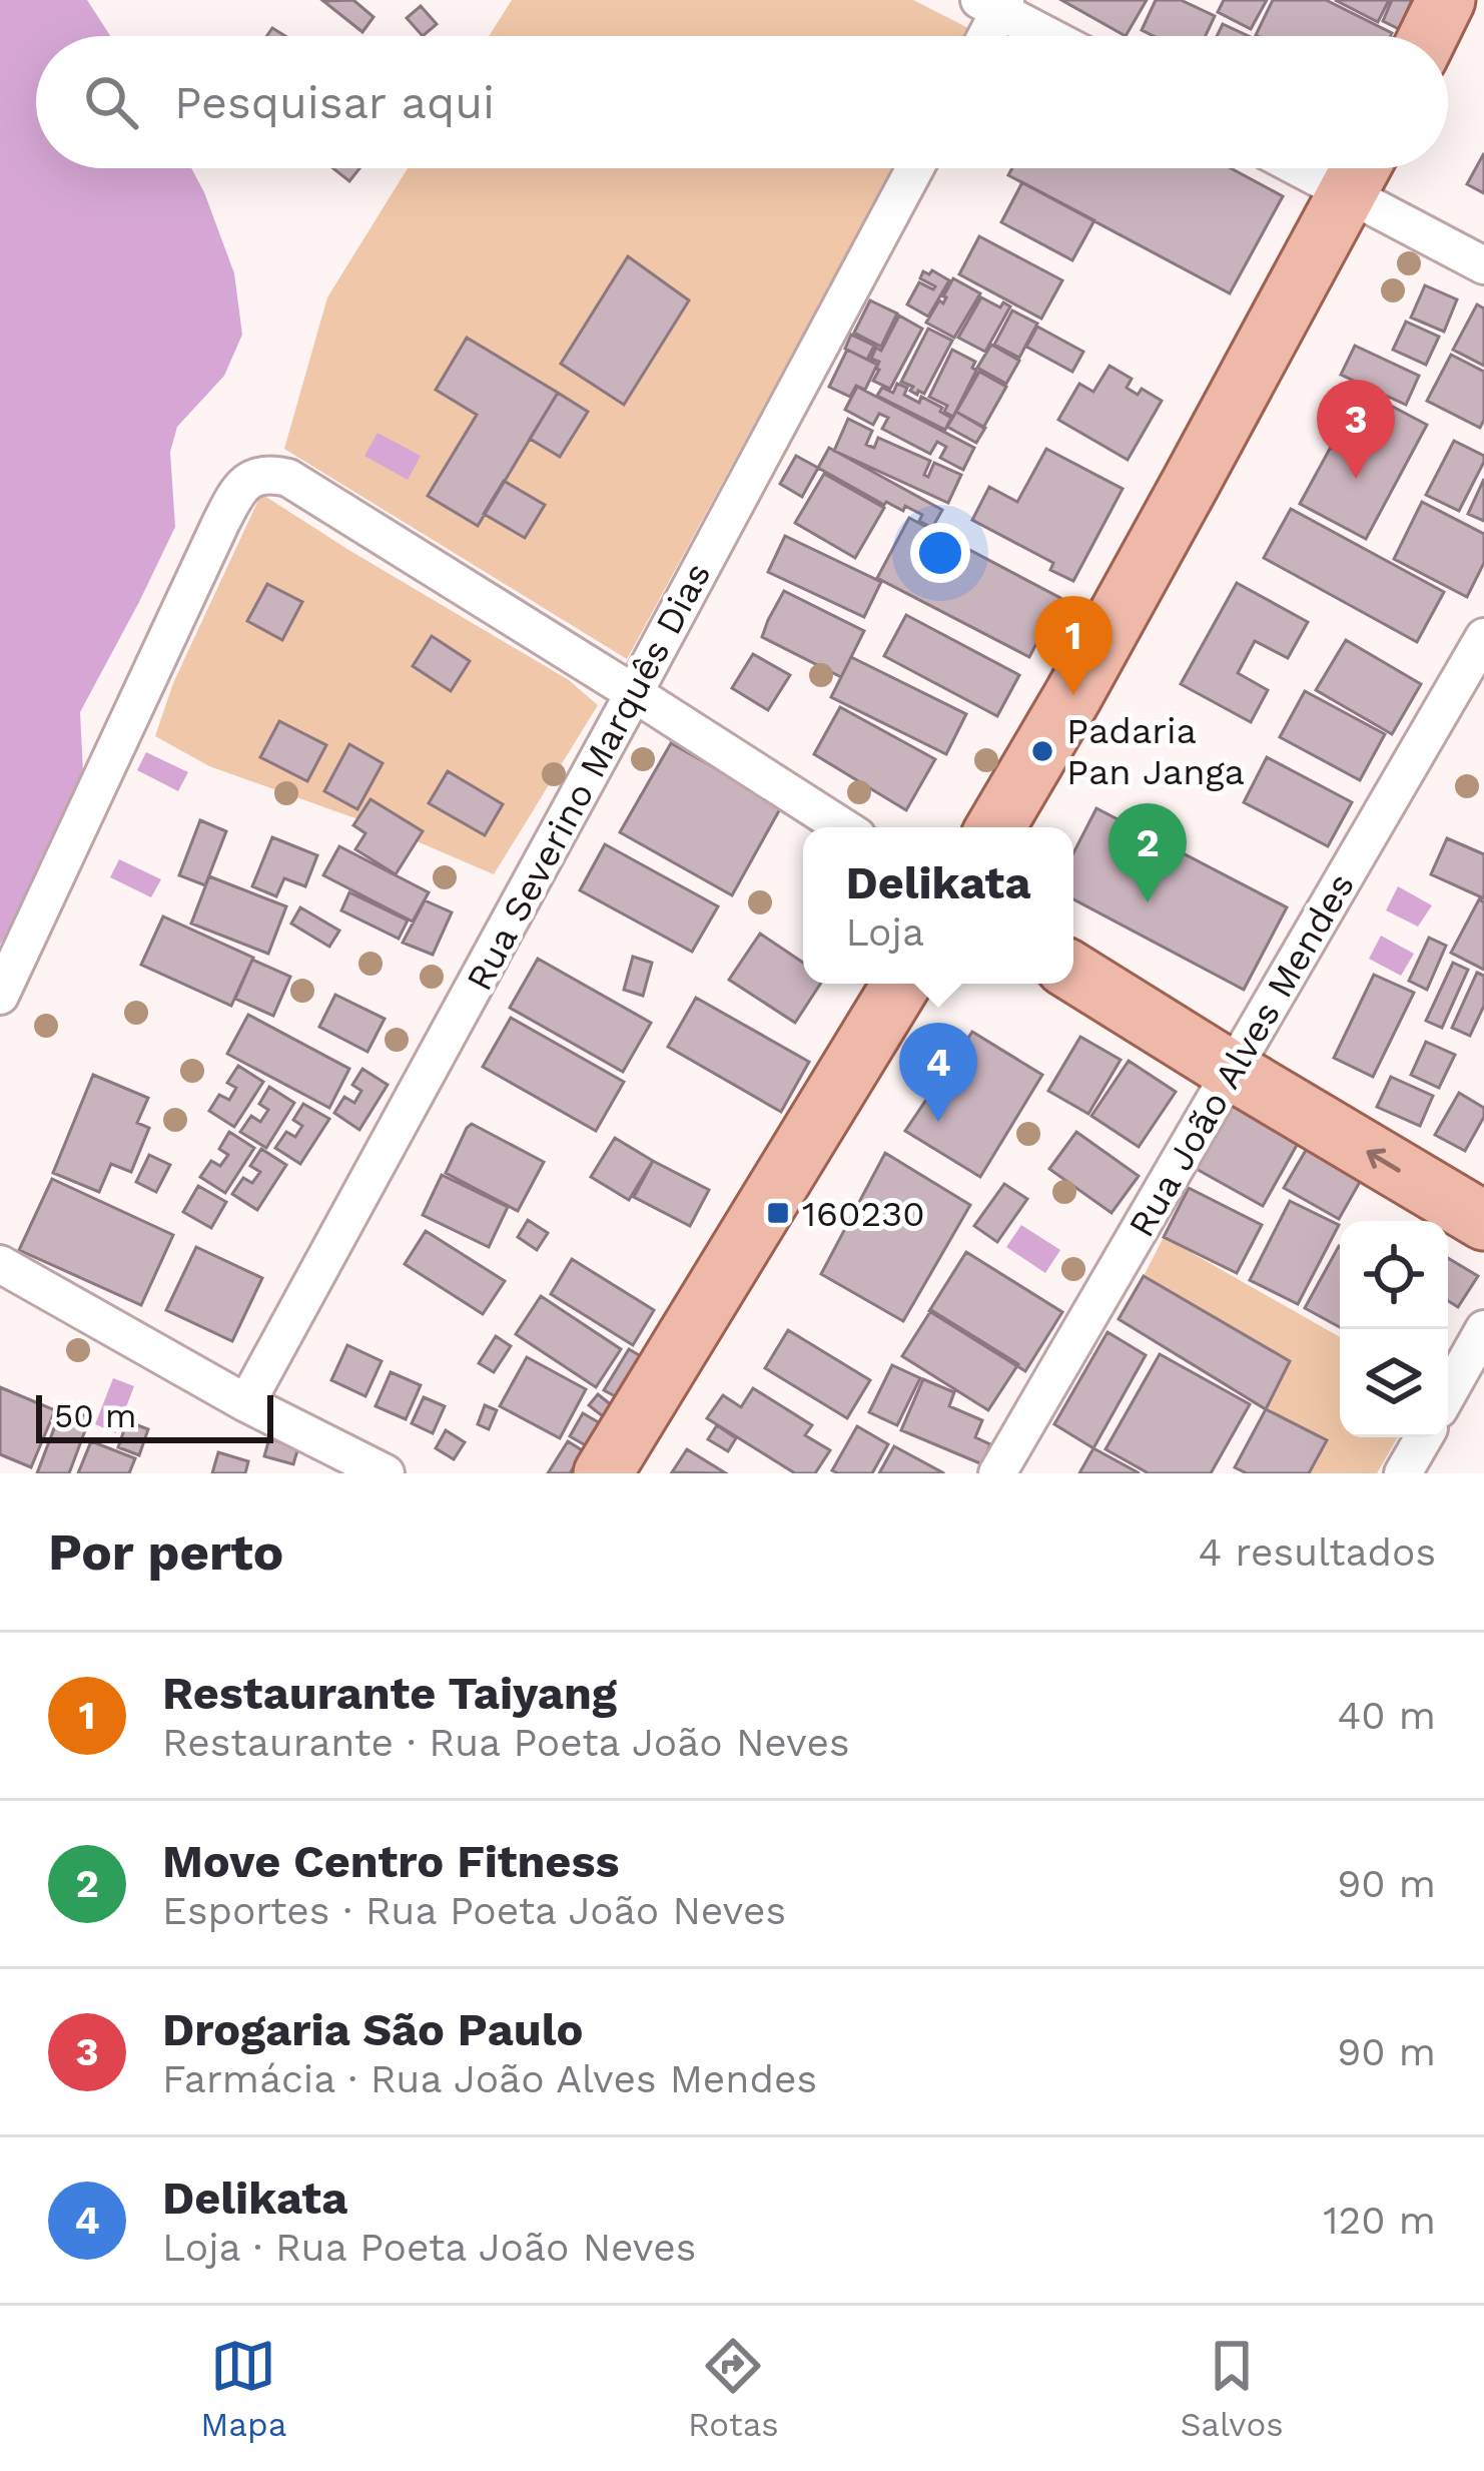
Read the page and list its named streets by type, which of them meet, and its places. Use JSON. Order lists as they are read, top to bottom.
{
  "streets": {
    "street": ["Rua Severino Marquês Dias", "Rua João Alves Mendes"]
  },
  "places": {
    "other": ["Padaria Pan Janga"],
    "transit": ["160230"]
  },
  "scale_bar": "50 m",
  "page": {
    "search": "Pesquisar aqui",
    "pins": [
      "3",
      "1",
      "2",
      "4"
    ],
    "popup": ["Delikata", "Loja"],
    "scale": "50 m",
    "heading": ["Por perto", "4 resultados"],
    "list": [
      {
        "mark": "1",
        "name": "Restaurante Taiyang",
        "note": "Restaurante · Rua Poeta João Neves",
        "value": "40 m"
      },
      {
        "mark": "2",
        "name": "Move Centro Fitness",
        "note": "Esportes · Rua Poeta João Neves",
        "value": "90 m"
      },
      {
        "mark": "3",
        "name": "Drogaria São Paulo",
        "note": "Farmácia · Rua João Alves Mendes",
        "value": "90 m"
      },
      {
        "mark": "4",
        "name": "Delikata",
        "note": "Loja · Rua Poeta João Neves",
        "value": "120 m"
      }
    ],
    "nav": ["Mapa", "Rotas", "Salvos"]
  }
}
